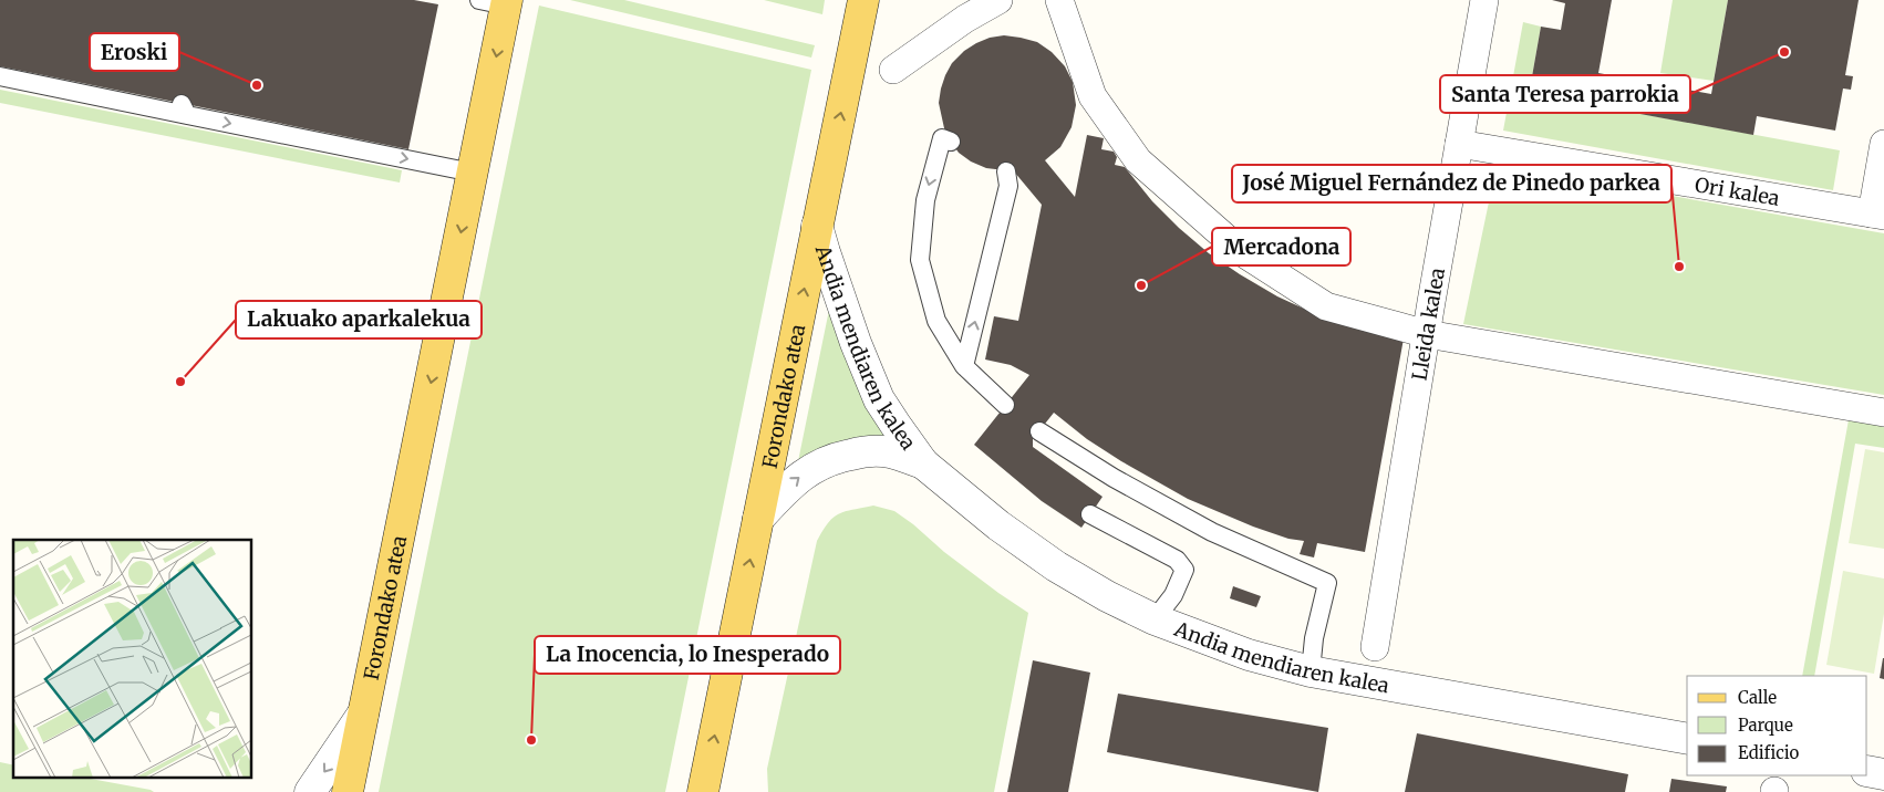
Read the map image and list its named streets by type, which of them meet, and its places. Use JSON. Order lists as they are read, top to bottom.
{
  "streets": {
    "main road": ["Forondako atea"],
    "street": ["Ori kalea", "Lleida kalea", "Andia mendiaren kalea"]
  },
  "crossings": [
    ["Ori kalea", "Lleida kalea"],
    ["Andia mendiaren kalea", "Forondako atea"]
  ],
  "places": [
    "Santa Teresa parrokia",
    "Eroski",
    "José Miguel Fernández de Pinedo parkea",
    "Mercadona",
    "Lakuako aparkalekua",
    "La Inocencia, lo Inesperado"
  ],
  "legend": ["Calle", "Parque", "Edificio"]
}
